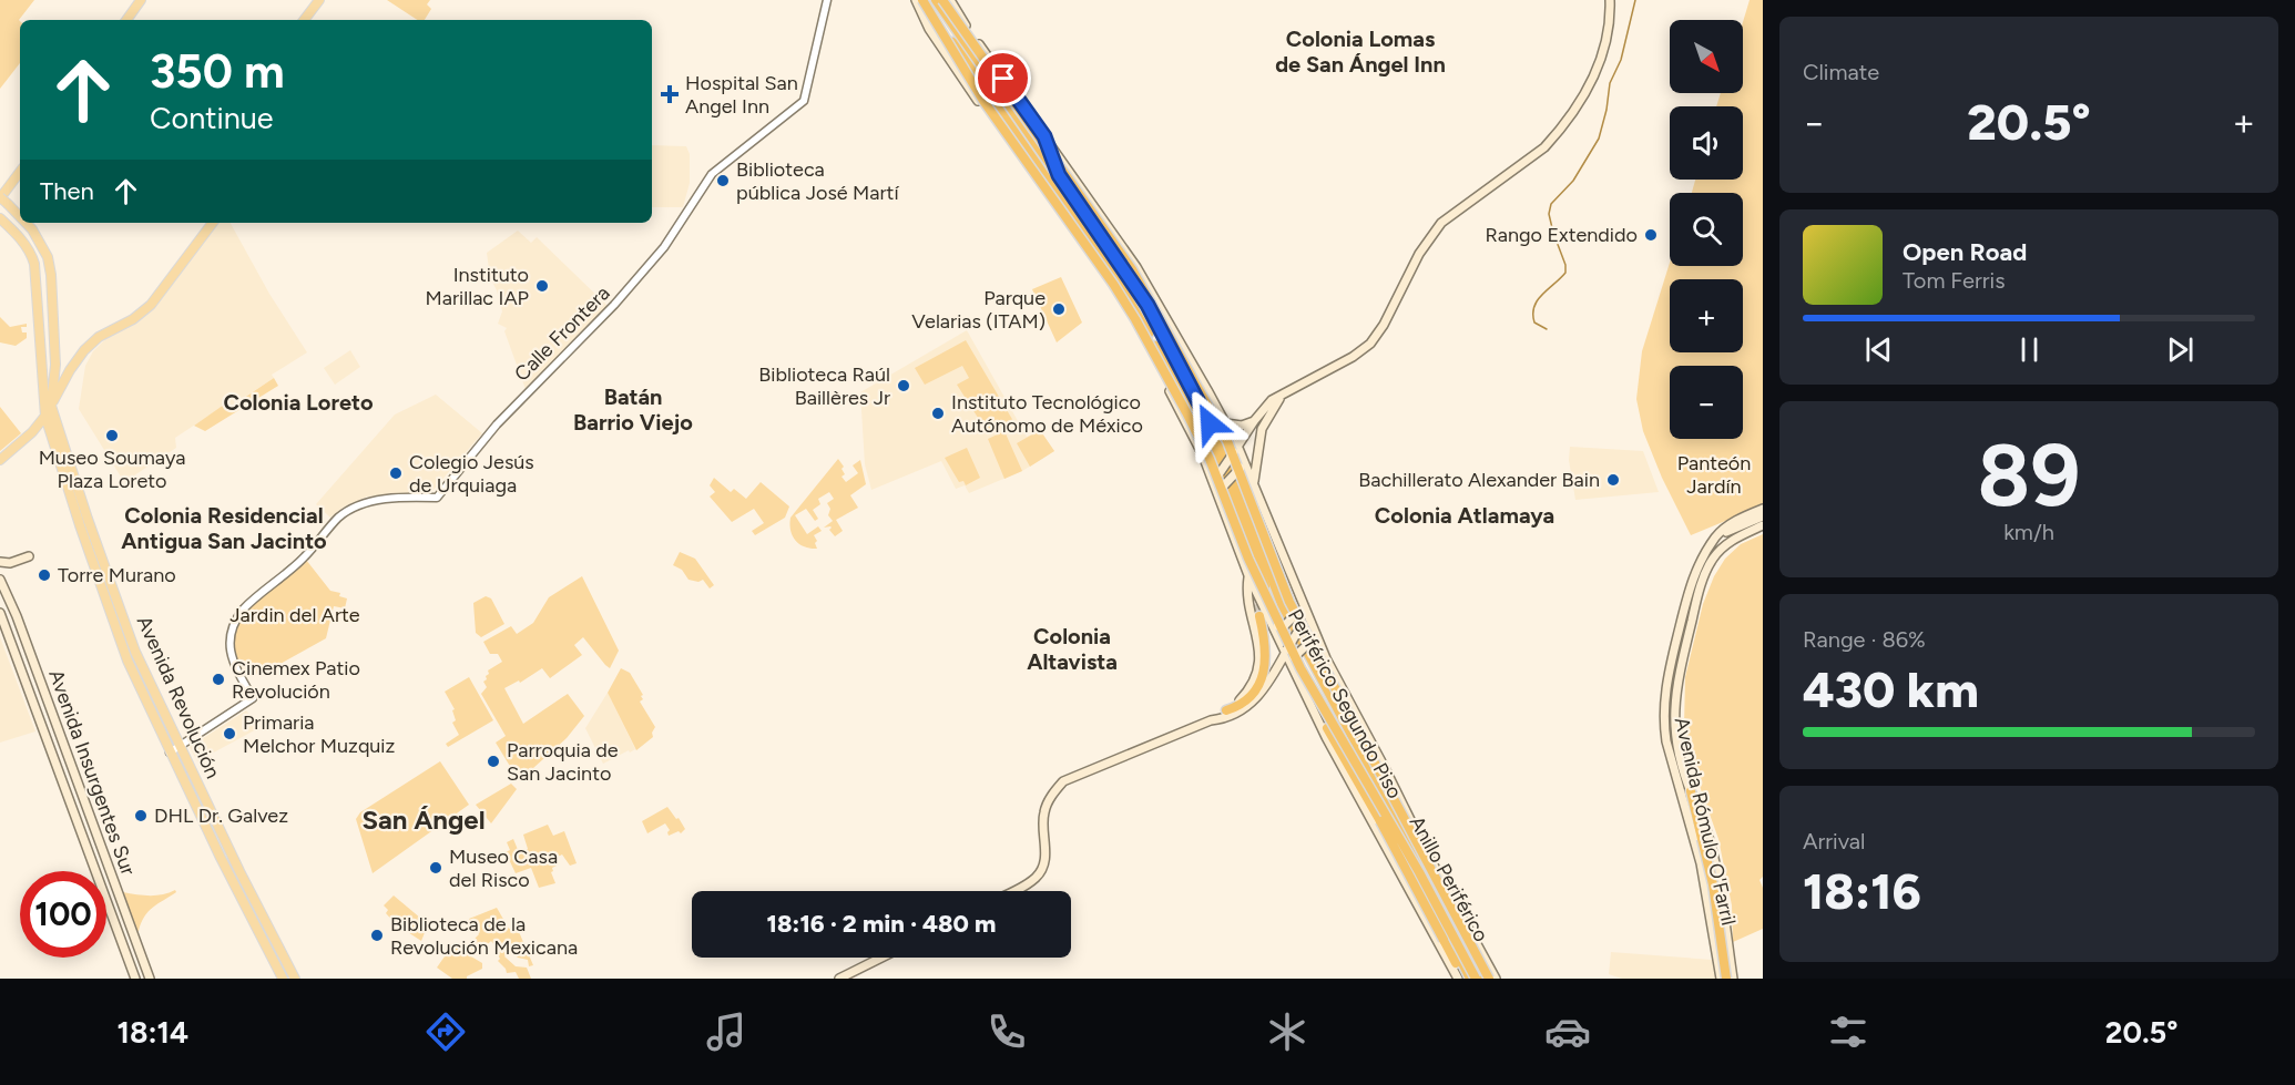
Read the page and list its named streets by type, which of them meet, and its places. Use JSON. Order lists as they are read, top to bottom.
{
  "streets": {
    "highway": ["Periférico Segundo Piso", "Anillo Periférico"],
    "main road": ["Avenida Revolución", "Avenida Insurgentes Sur", "Avenida Rómulo O'Farril"],
    "street": ["Calle Frontera"]
  },
  "crossings": [
    ["Calle Frontera", "Avenida Revolución"],
    ["Periférico Segundo Piso", "Anillo Periférico"]
  ],
  "districts": [
    "Colonia Lomas de San Ángel Inn",
    "Batán Barrio Viejo",
    "Colonia Loreto",
    "Colonia Residencial Antigua San Jacinto",
    "Colonia Atlamaya",
    "Colonia Altavista",
    "San Ángel"
  ],
  "parks": ["Panteón Jardín", "Jardin del Arte"],
  "places": {
    "health": ["Hospital San Angel Inn"],
    "other": [
      "Biblioteca pública José Martí",
      "Rango Extendido",
      "Instituto Marillac IAP",
      "Parque Velarias (ITAM)",
      "Biblioteca Raúl Baillères Jr",
      "Instituto Tecnológico Autónomo de México",
      "Museo Soumaya Plaza Loreto",
      "Colegio Jesús de Urquiaga",
      "Bachillerato Alexander Bain",
      "Torre Murano",
      "Cinemex Patio Revolución",
      "Primaria Melchor Muzquiz",
      "Parroquia de San Jacinto",
      "DHL Dr. Galvez",
      "Museo Casa del Risco",
      "Biblioteca de la Revolución Mexicana"
    ]
  },
  "north": "bottom right",
  "page": {
    "tile": [
      "Climate",
      ["89", "km/h"],
      ["Range · 86%", "430 km"],
      ["Arrival", "18:16"]
    ],
    "map_buttons": ["+", "−"],
    "turn": ["350 m", "Continue"],
    "heat": ["−", "20.5°", "+"],
    "then": "Then",
    "song": ["Open Road", "Tom Ferris"],
    "limit": "100",
    "trip": "18:16 · 2 min · 480 m",
    "tabs": ["18:14", "20.5°"]
  }
}
